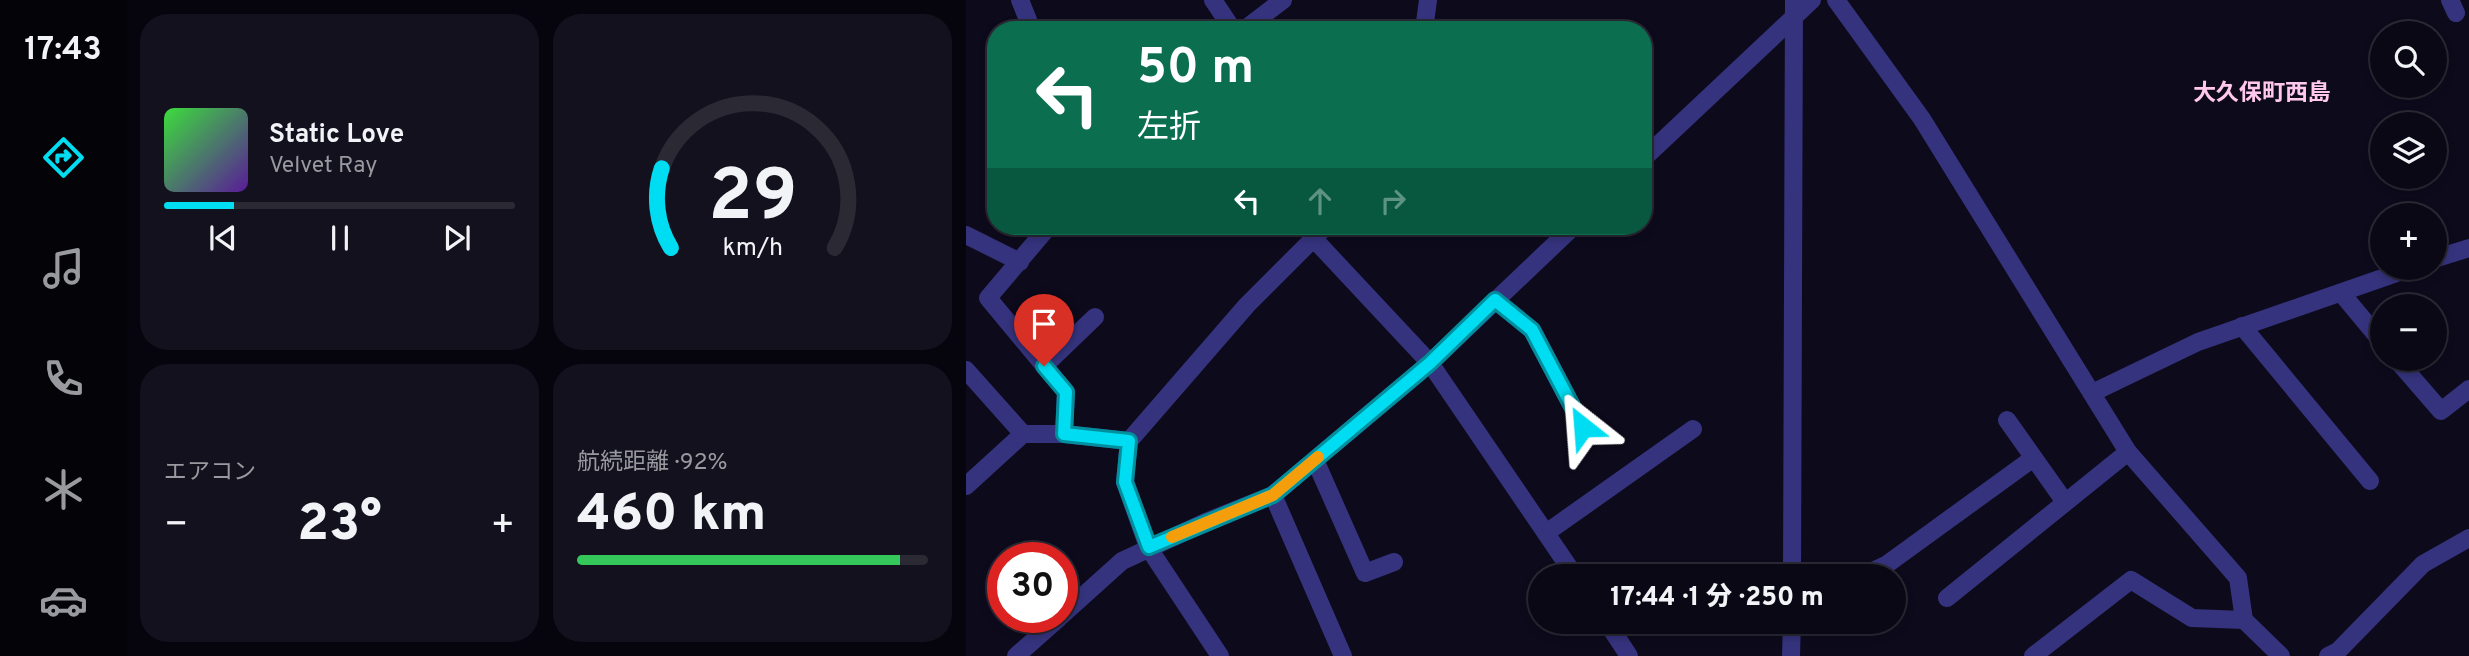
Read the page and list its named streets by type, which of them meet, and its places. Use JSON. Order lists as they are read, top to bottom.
{
  "districts": ["大久保町西島"],
  "page": {
    "tabs": "17:43",
    "map_buttons": ["+", "−"],
    "turn": ["50 m", "左折"],
    "song": ["Static Love", "Velvet Ray"],
    "tile": [
      "エアコン",
      ["航続距離 · 92%", "460 km"]
    ],
    "heat": ["−", "23°", "+"],
    "limit": "30",
    "trip": "17:44 · 1 分 · 250 m",
    "gauge": ["29", "km/h"]
  }
}
